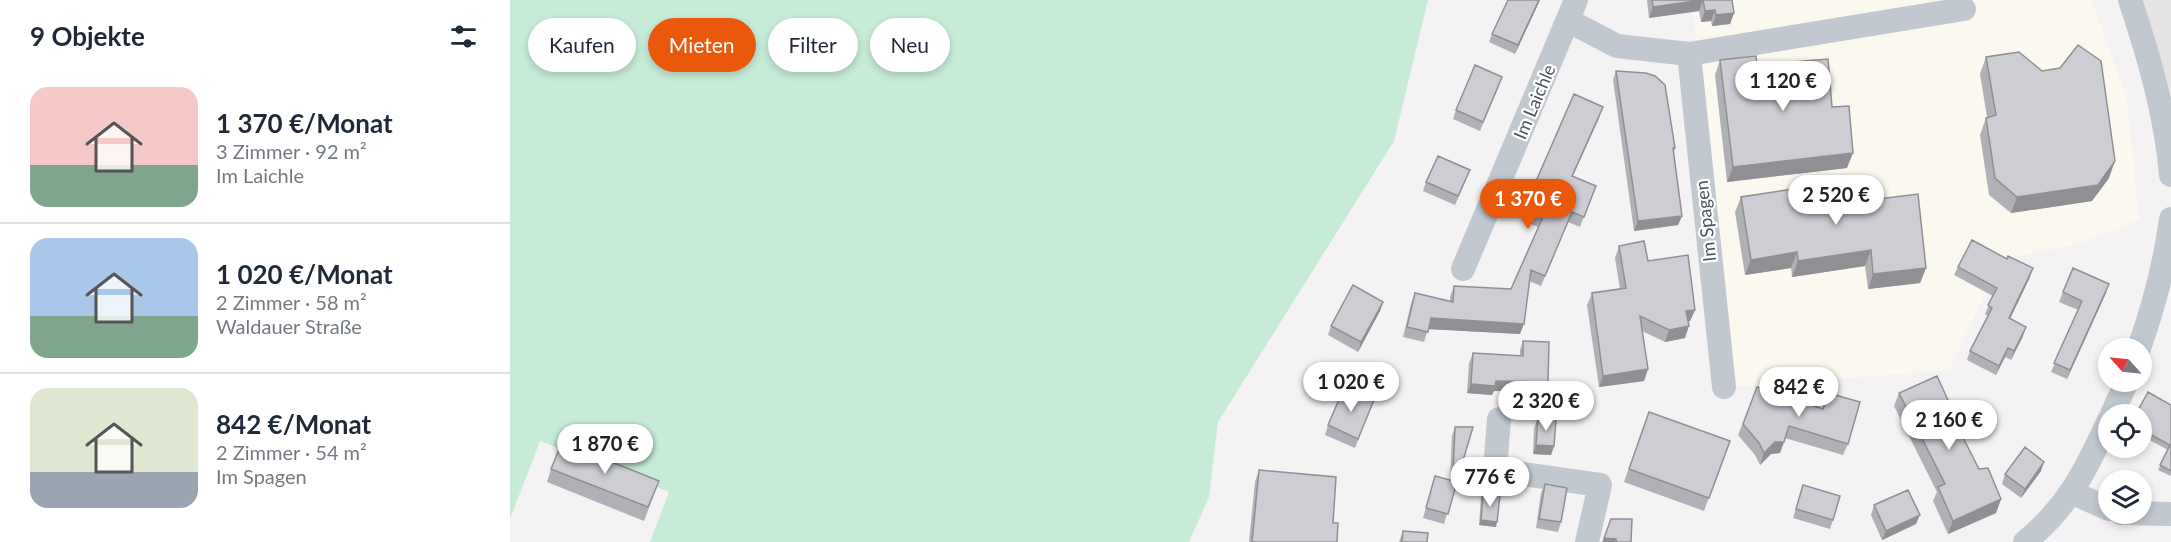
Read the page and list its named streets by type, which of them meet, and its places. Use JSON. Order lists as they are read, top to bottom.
{
  "streets": {
    "street": ["Im Laichle", "Im Spagen"]
  },
  "north": "top left",
  "page": {
    "heading": "9 Objekte",
    "chip": [
      "Kaufen",
      "Mieten",
      "Filter",
      "Neu"
    ],
    "price": [
      "1 120 €",
      "2 520 €",
      "1 370 €",
      "1 020 €",
      "842 €",
      "2 320 €",
      "2 160 €",
      "1 870 €",
      "776 €"
    ],
    "list": [
      {
        "name": "1 370 €/Monat",
        "note": "3 Zimmer · 92 m² · Im Laichle"
      },
      {
        "name": "1 020 €/Monat",
        "note": "2 Zimmer · 58 m² · Waldauer Straße"
      },
      {
        "name": "842 €/Monat",
        "note": "2 Zimmer · 54 m² · Im Spagen"
      }
    ]
  }
}
